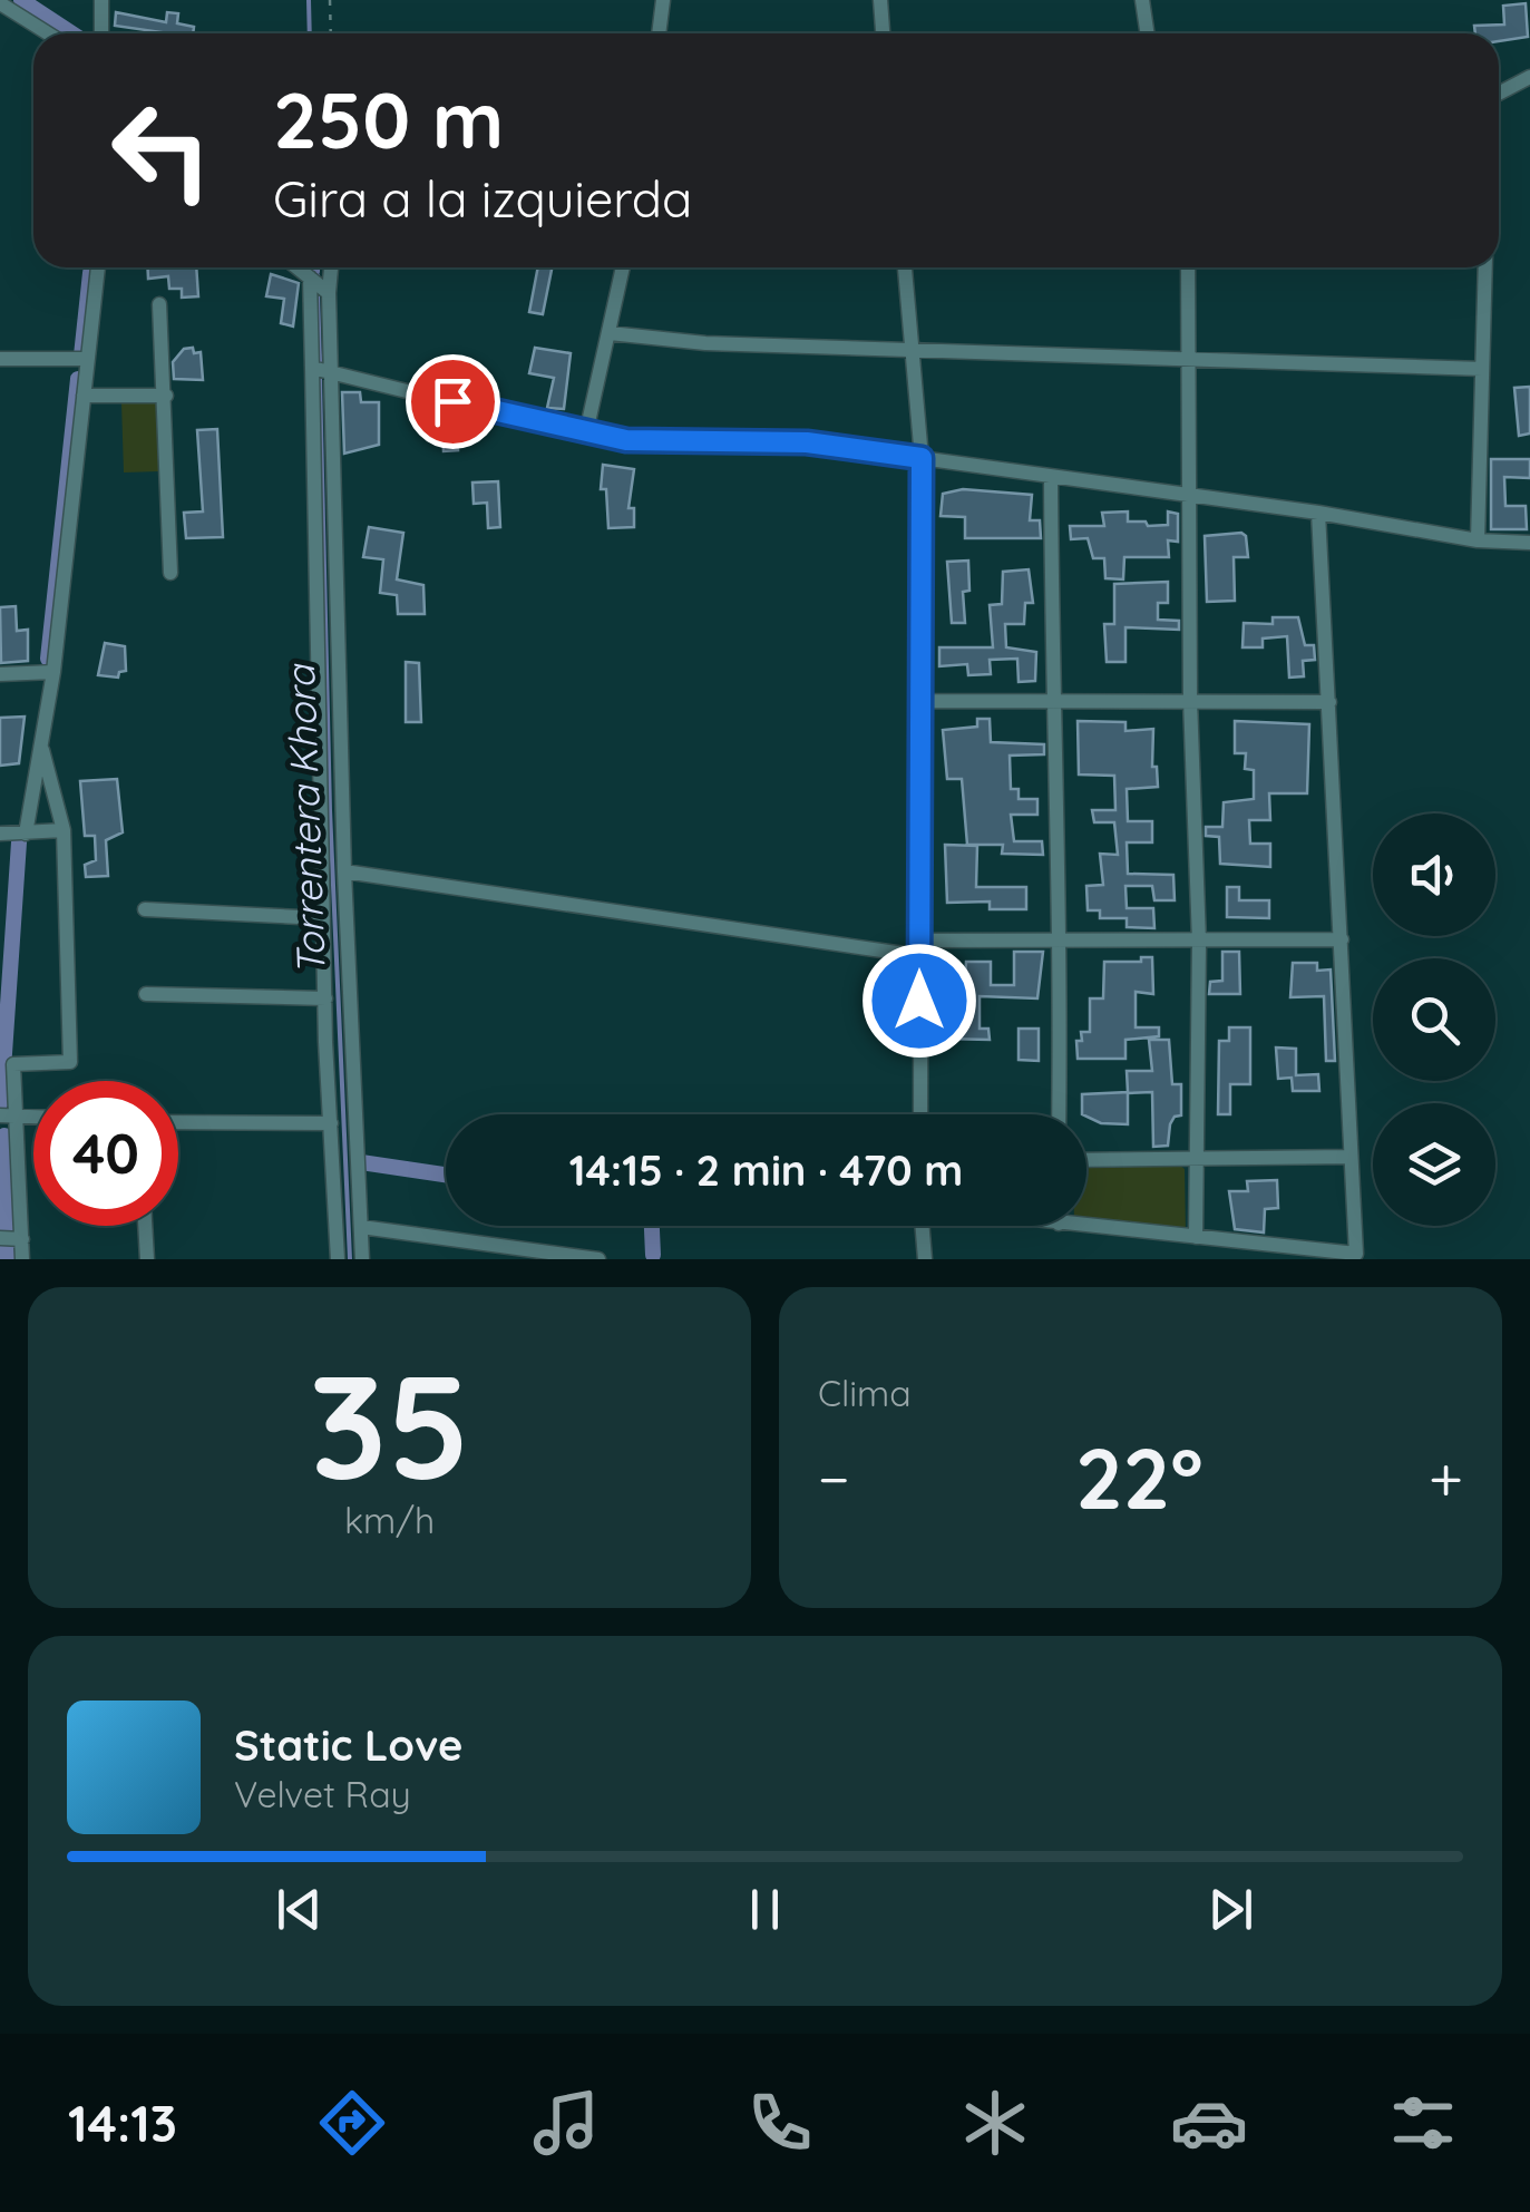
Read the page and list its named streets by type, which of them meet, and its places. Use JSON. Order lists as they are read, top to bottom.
{
  "water": ["Torrentera Khora"],
  "page": {
    "turn": ["250 m", "Gira a la izquierda"],
    "limit": "40",
    "trip": "14:15 · 2 min · 470 m",
    "tile": [
      ["35", "km/h"],
      "Clima"
    ],
    "heat": ["−", "22°", "+"],
    "song": ["Static Love", "Velvet Ray"],
    "tabs": "14:13"
  }
}
